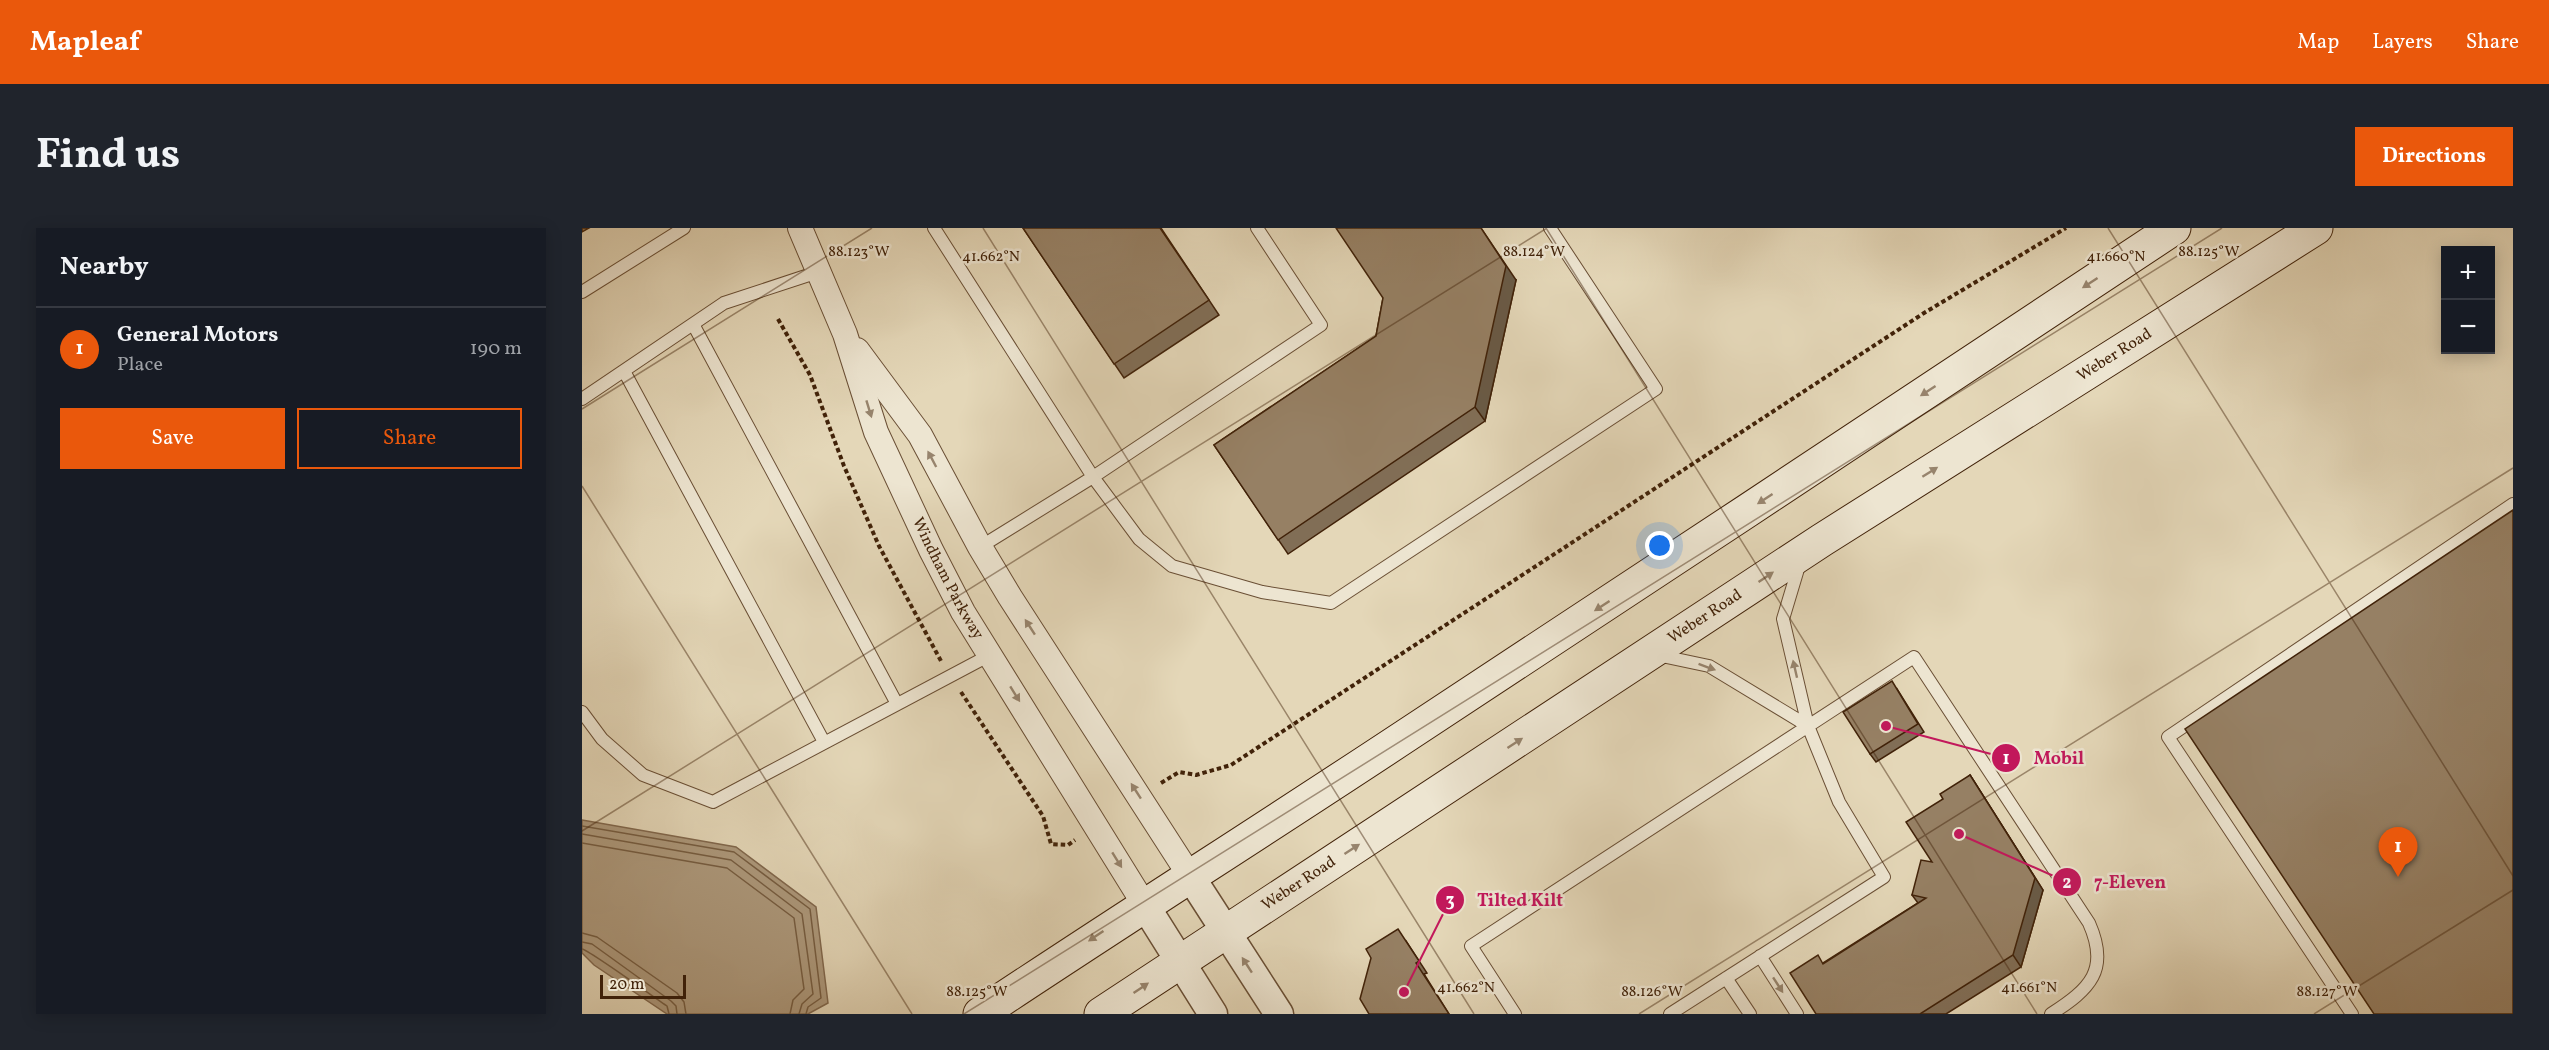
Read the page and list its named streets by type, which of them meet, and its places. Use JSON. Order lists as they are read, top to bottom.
{
  "streets": {
    "main road": ["Weber Road"],
    "street": ["Windham Parkway"]
  },
  "places": ["Mobil", "7-Eleven", "Tilted Kilt"],
  "scale_bar": "20 m",
  "page": {
    "header": "Mapleaf",
    "nav": ["Map", "Layers", "Share"],
    "title": "Find us",
    "buttons": [
      "Directions",
      ["Save", "Share"]
    ],
    "heading": "Nearby",
    "map_buttons": ["+", "−"],
    "list": [
      {
        "mark": "1",
        "name": "General Motors",
        "note": "Place",
        "value": "190 m"
      }
    ],
    "pins": "1",
    "scale": "20 m"
  },
  "coordinates": [
    "88.123°W",
    "88.124°W",
    "88.125°W",
    "41.662°N",
    "41.660°N",
    "41.661°N",
    "88.126°W",
    "88.127°W"
  ]
}
